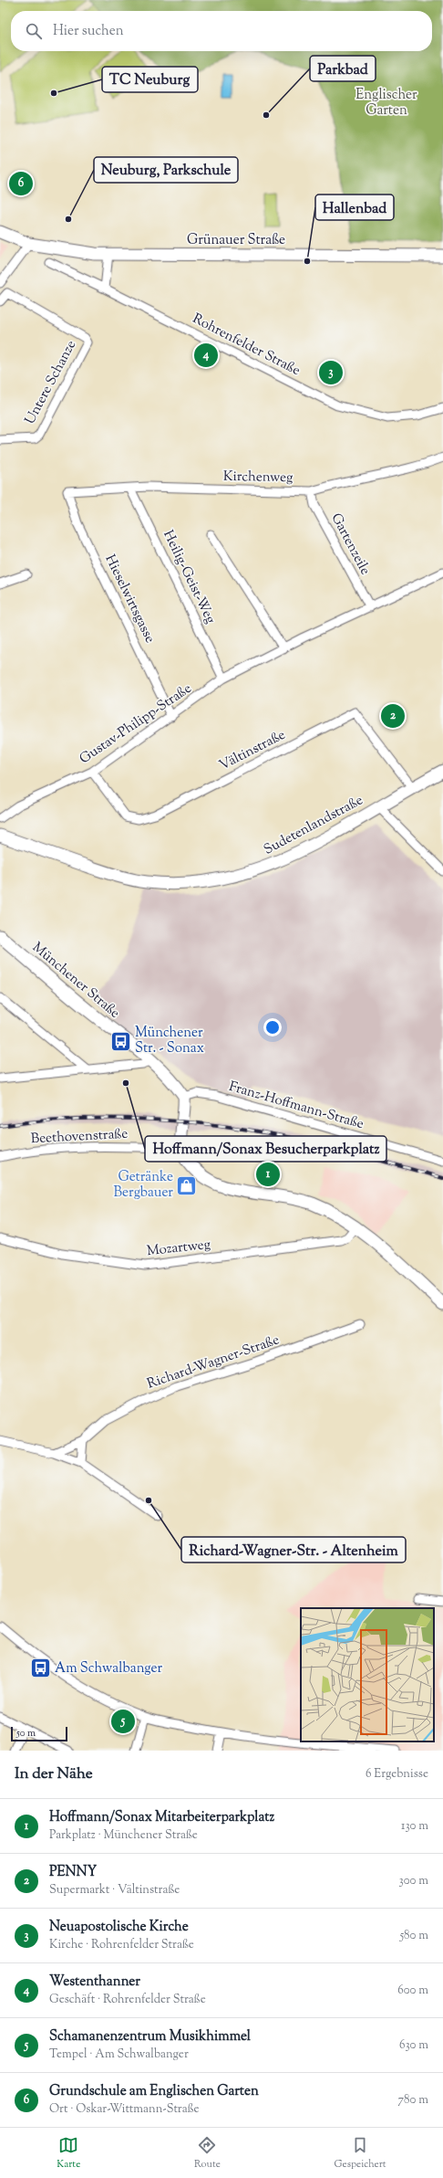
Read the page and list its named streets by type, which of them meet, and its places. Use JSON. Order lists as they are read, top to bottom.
{
  "streets": {
    "street": [
      "Grünauer Straße",
      "Rohrenfelder Straße",
      "Untere Schanze",
      "Kirchenweg",
      "Gartenzeile",
      "Heilig-Geist-Weg",
      "Hieselwirtsgasse",
      "Gustav-Philipp-Straße",
      "Vältinstraße",
      "Sudetenlandstraße",
      "Münchener Straße",
      "Franz-Hoffmann-Straße",
      "Beethovenstraße",
      "Mozartweg",
      "Richard-Wagner-Straße"
    ]
  },
  "crossings": [
    ["Kirchenweg", "Gartenzeile"],
    ["Kirchenweg", "Heilig-Geist-Weg"],
    ["Kirchenweg", "Hieselwirtsgasse"],
    ["Gartenzeile", "Gustav-Philipp-Straße"],
    ["Heilig-Geist-Weg", "Gustav-Philipp-Straße"],
    ["Hieselwirtsgasse", "Gustav-Philipp-Straße"],
    ["Gustav-Philipp-Straße", "Vältinstraße"],
    ["Vältinstraße", "Sudetenlandstraße"],
    ["Münchener Straße", "Franz-Hoffmann-Straße"]
  ],
  "parks": ["Englischer Garten"],
  "places": {
    "other": [
      "TC Neuburg",
      "Parkbad",
      "Neuburg, Parkschule",
      "Hallenbad",
      "Hoffmann/Sonax Besucherparkplatz",
      "Richard-Wagner-Str. - Altenheim"
    ],
    "bus stop": ["Münchener Str. - Sonax", "Am Schwalbanger"],
    "shop": ["Getränke Bergbauer"]
  },
  "scale_bar": "50 m",
  "page": {
    "search": "Hier suchen",
    "pins": [
      "6",
      "4",
      "3",
      "2",
      "1",
      "5"
    ],
    "scale": "50 m",
    "heading": ["In der Nähe", "6 Ergebnisse"],
    "list": [
      {
        "mark": "1",
        "name": "Hoffmann/Sonax Mitarbeiterparkplatz",
        "note": "Parkplatz · Münchener Straße",
        "value": "130 m"
      },
      {
        "mark": "2",
        "name": "PENNY",
        "note": "Supermarkt · Vältinstraße",
        "value": "300 m"
      },
      {
        "mark": "3",
        "name": "Neuapostolische Kirche",
        "note": "Kirche · Rohrenfelder Straße",
        "value": "580 m"
      },
      {
        "mark": "4",
        "name": "Westenthanner",
        "note": "Geschäft · Rohrenfelder Straße",
        "value": "600 m"
      },
      {
        "mark": "5",
        "name": "Schamanenzentrum Musikhimmel",
        "note": "Tempel · Am Schwalbanger",
        "value": "630 m"
      },
      {
        "mark": "6",
        "name": "Grundschule am Englischen Garten",
        "note": "Ort · Oskar-Wittmann-Straße",
        "value": "780 m"
      }
    ],
    "nav": ["Karte", "Route", "Gespeichert"]
  }
}
